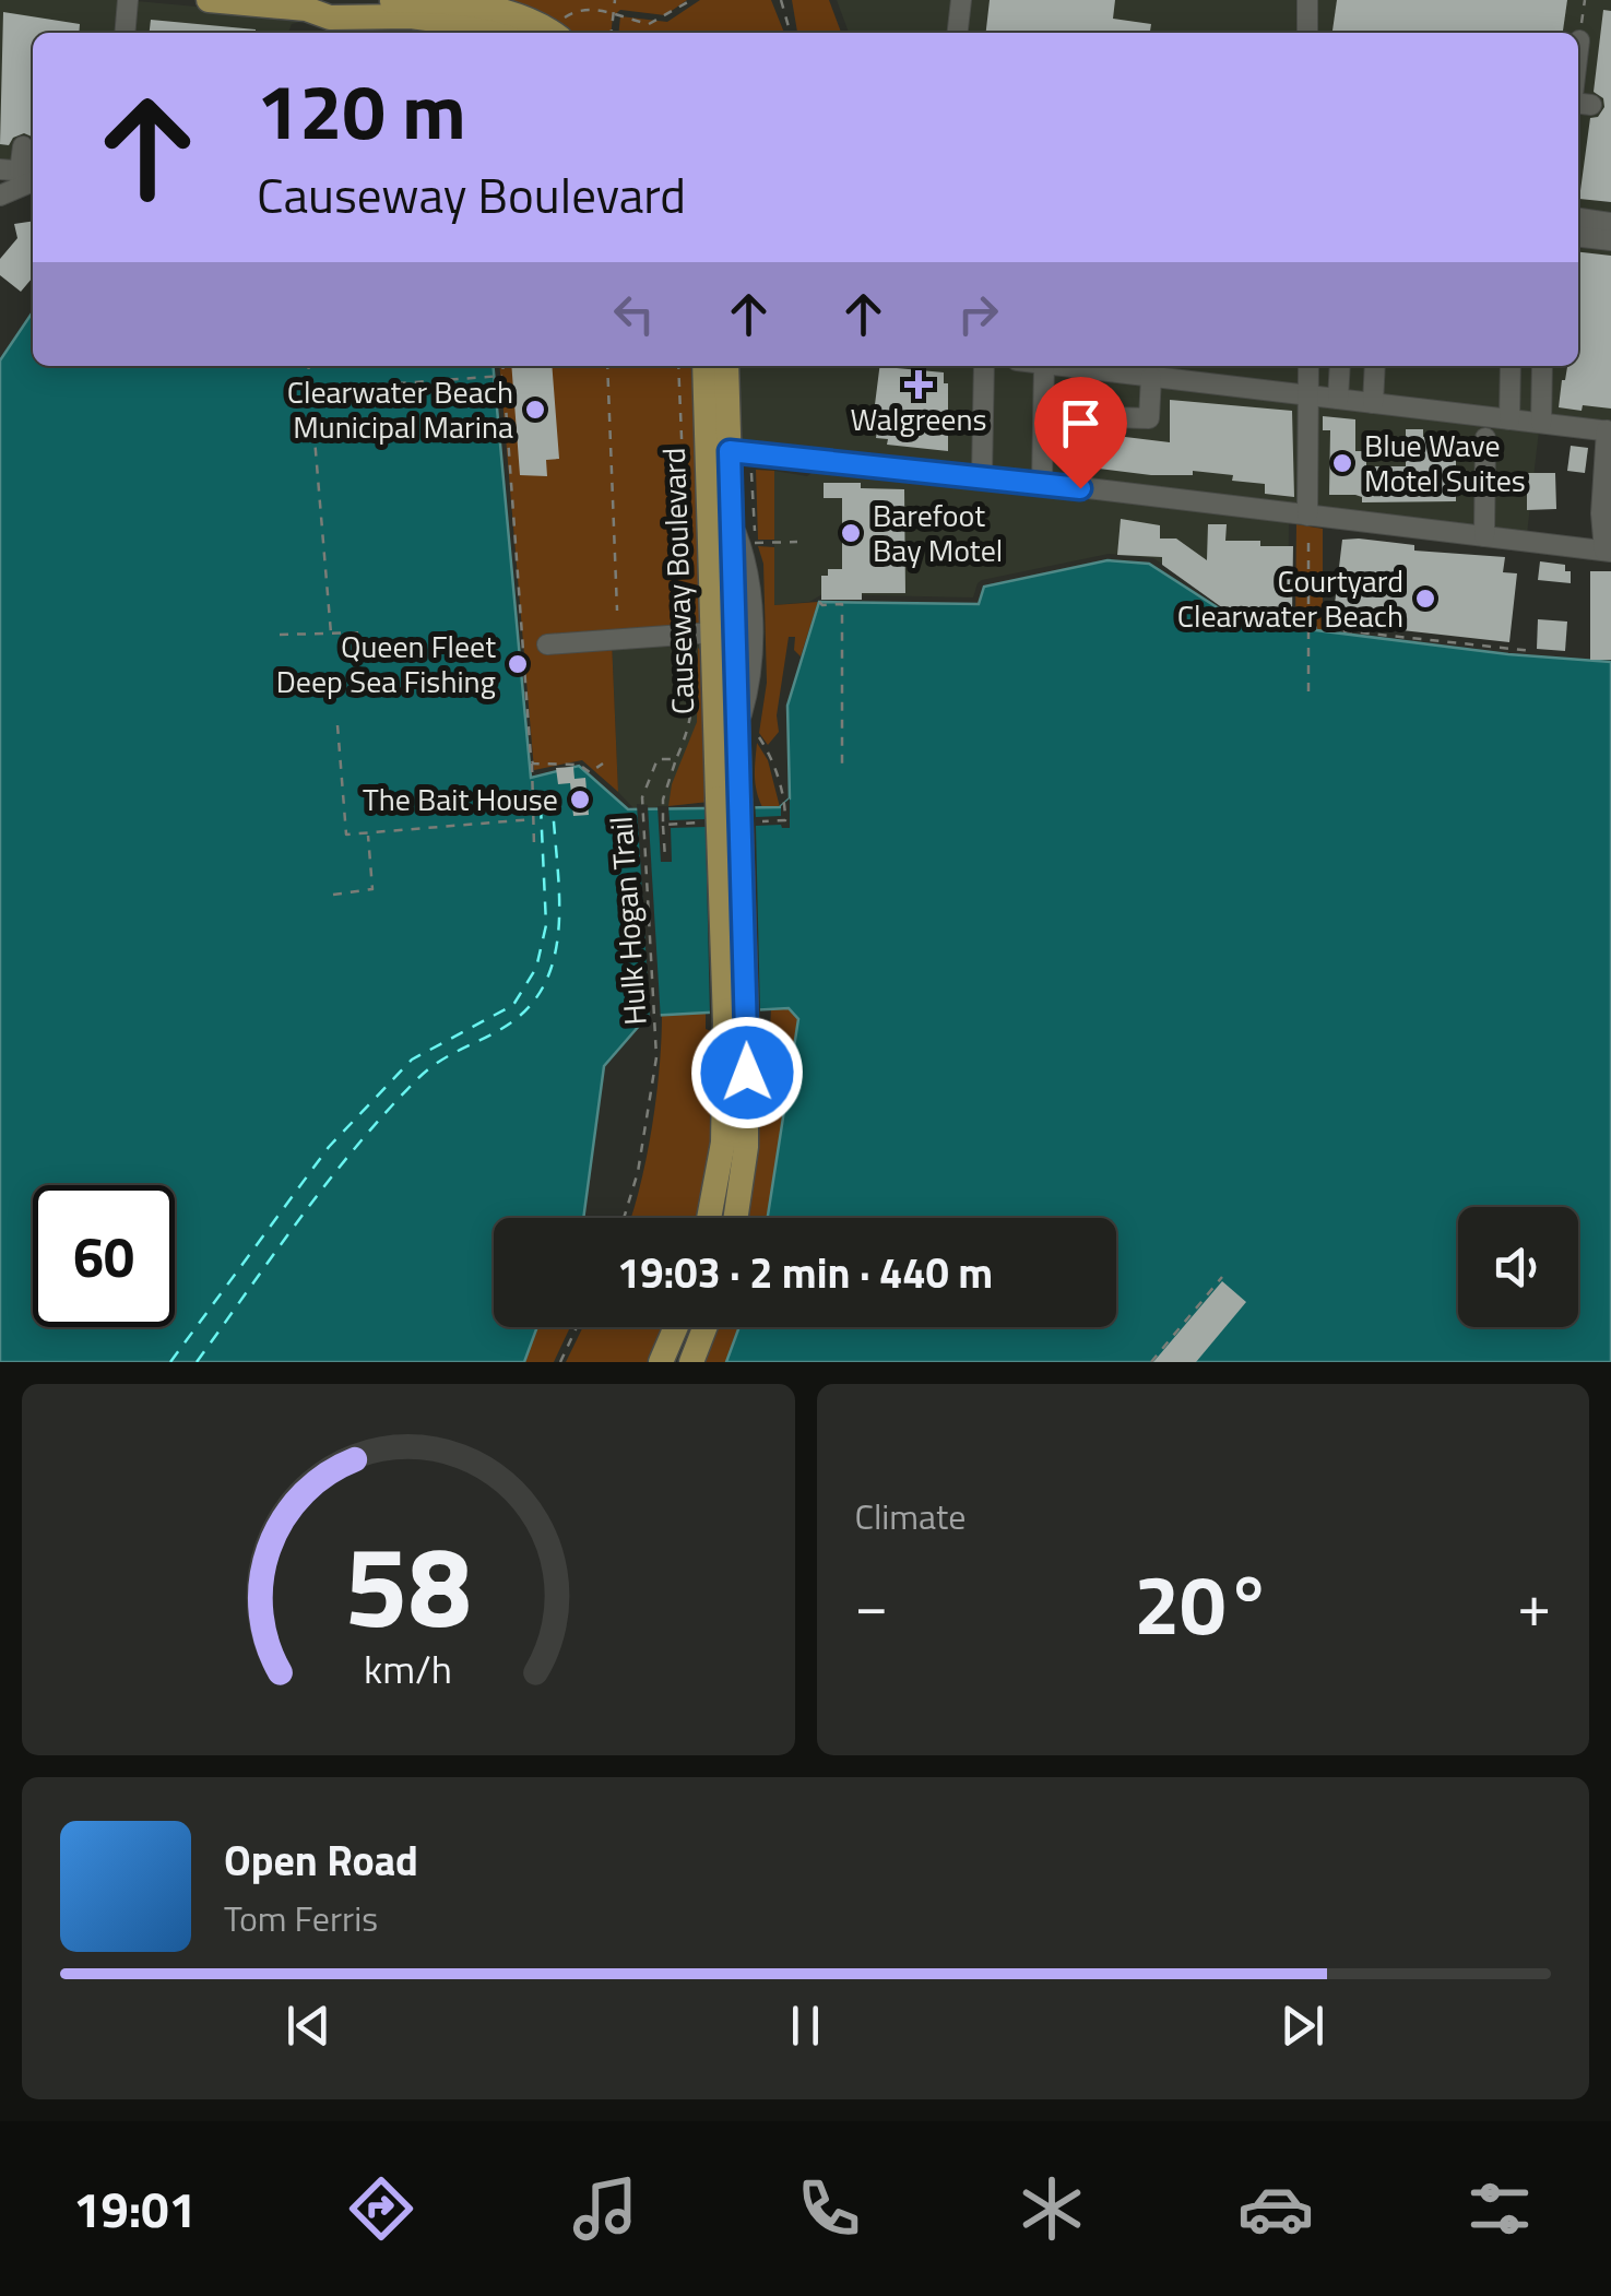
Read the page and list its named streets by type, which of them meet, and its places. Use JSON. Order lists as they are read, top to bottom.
{
  "streets": {
    "main road": ["Causeway Boulevard"],
    "path": ["Hulk Hogan Trail"]
  },
  "crossings": [
    ["Causeway Boulevard", "Hulk Hogan Trail"]
  ],
  "places": {
    "health": ["Walgreens"],
    "other": [
      "Clearwater Beach Municipal Marina",
      "Blue Wave Motel Suites",
      "Barefoot Bay Motel",
      "Courtyard Clearwater Beach",
      "Queen Fleet Deep Sea Fishing",
      "The Bait House"
    ]
  },
  "page": {
    "turn": ["120 m", "Causeway Boulevard"],
    "limit": "60",
    "trip": "19:03 · 2 min · 440 m",
    "tile": "Climate",
    "heat": ["−", "20°", "+"],
    "song": ["Open Road", "Tom Ferris"],
    "tabs": "19:01",
    "gauge": ["58", "km/h"]
  }
}
